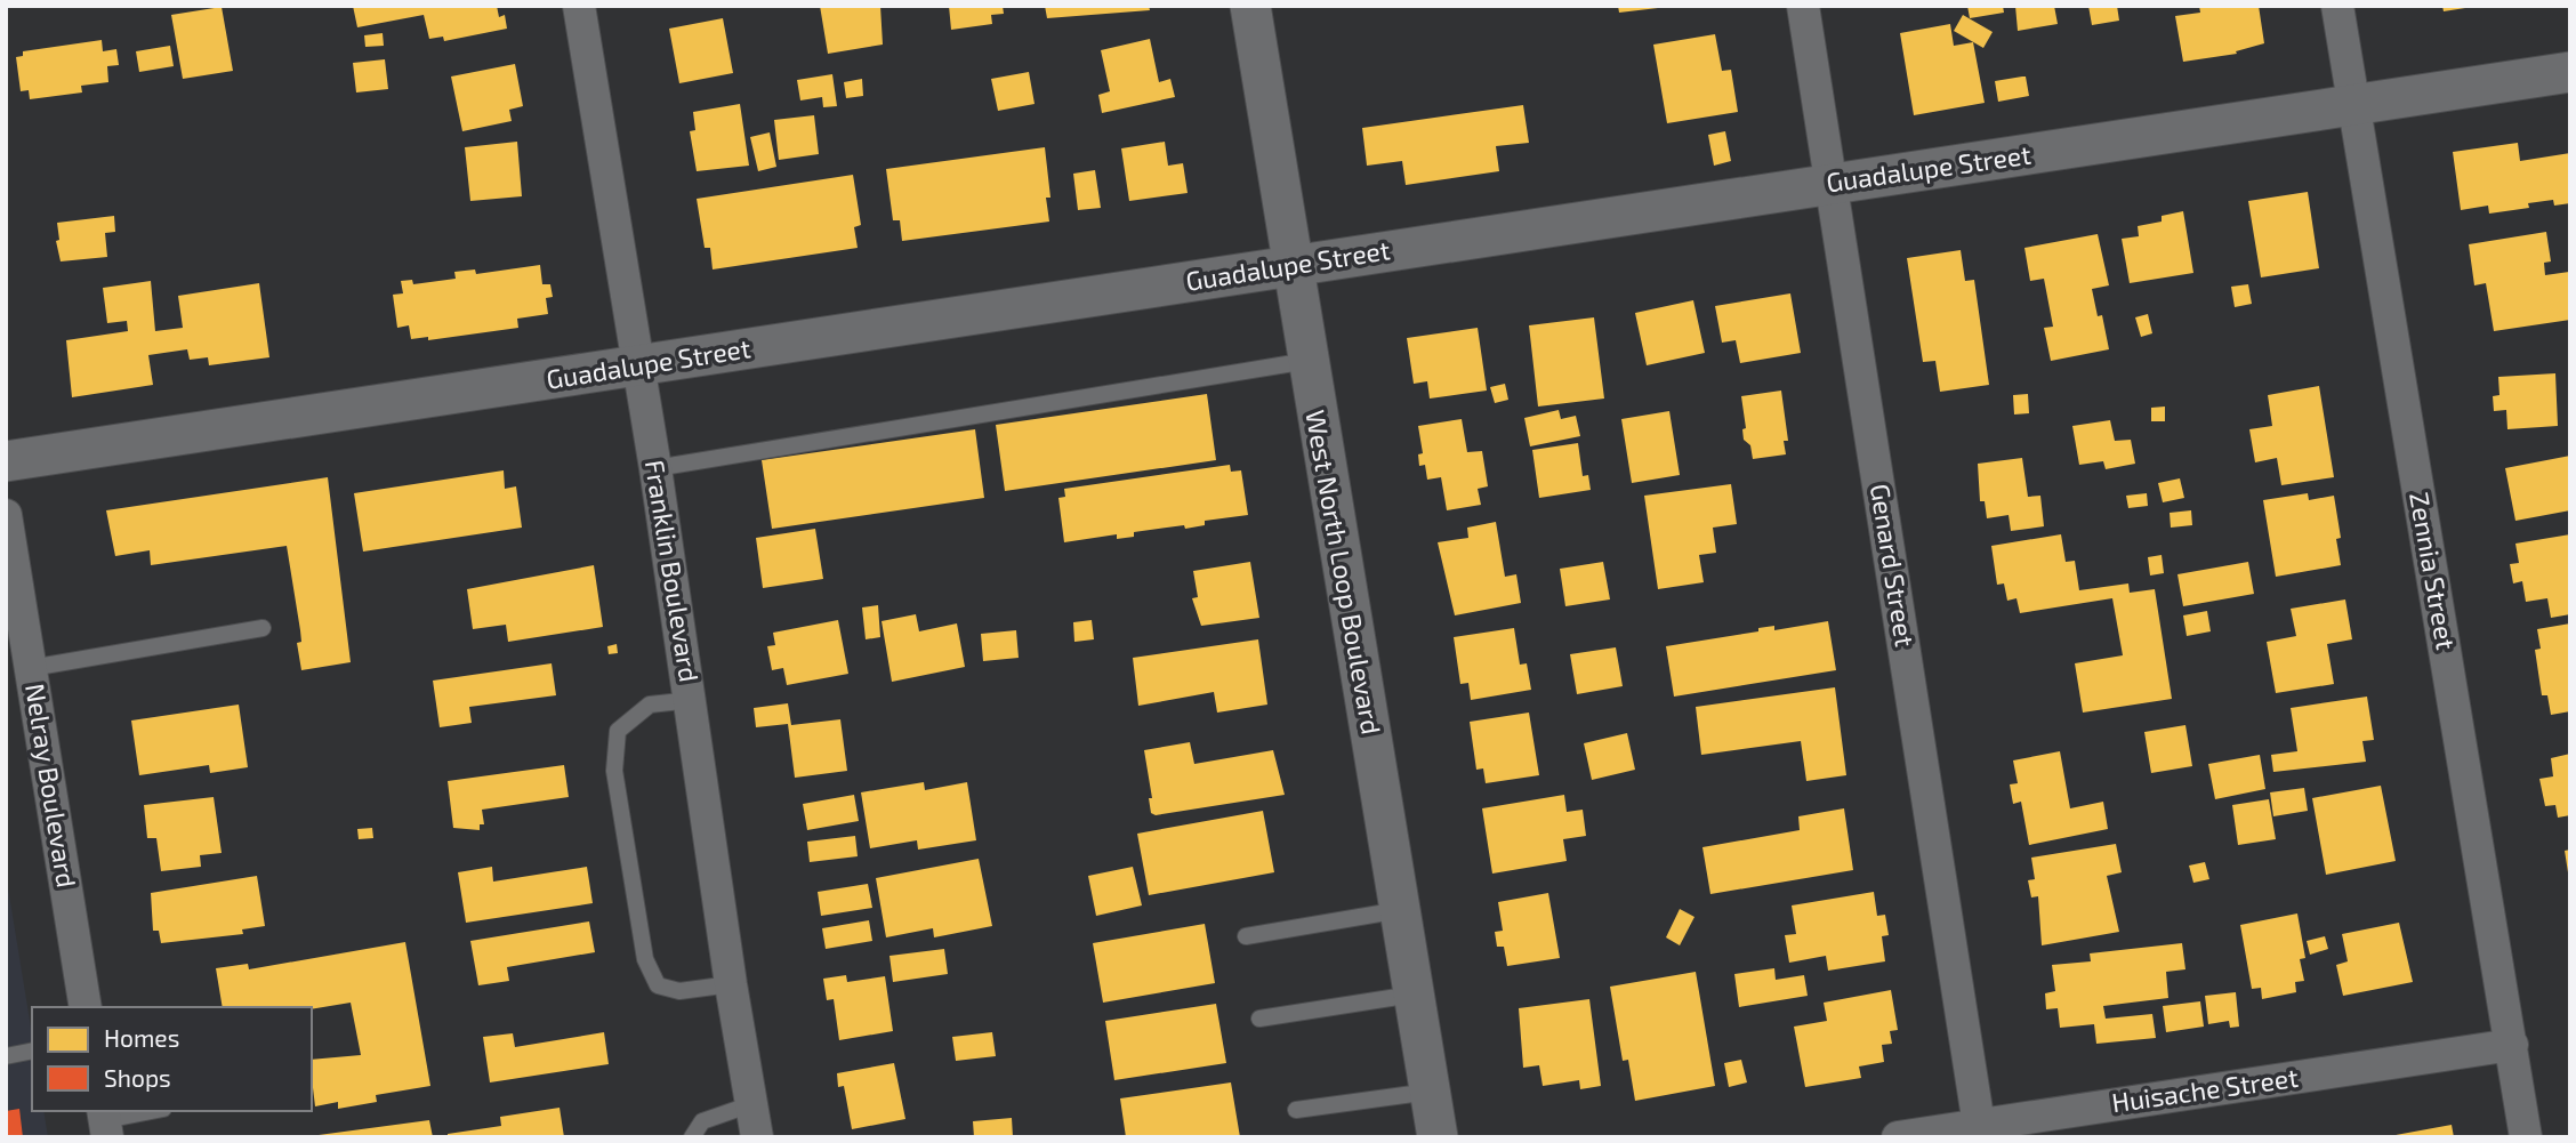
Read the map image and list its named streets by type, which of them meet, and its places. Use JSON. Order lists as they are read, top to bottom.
{
  "streets": {
    "street": [
      "Guadalupe Street",
      "Genard Street",
      "Franklin Boulevard",
      "Zennia Street",
      "West North Loop Boulevard",
      "Nelray Boulevard",
      "Huisache Street"
    ]
  },
  "crossings": [
    ["Guadalupe Street", "Genard Street"],
    ["Guadalupe Street", "Franklin Boulevard"],
    ["Guadalupe Street", "Zennia Street"],
    ["Guadalupe Street", "West North Loop Boulevard"],
    ["Genard Street", "Huisache Street"],
    ["Zennia Street", "Huisache Street"]
  ],
  "legend": ["Homes", "Shops"]
}
